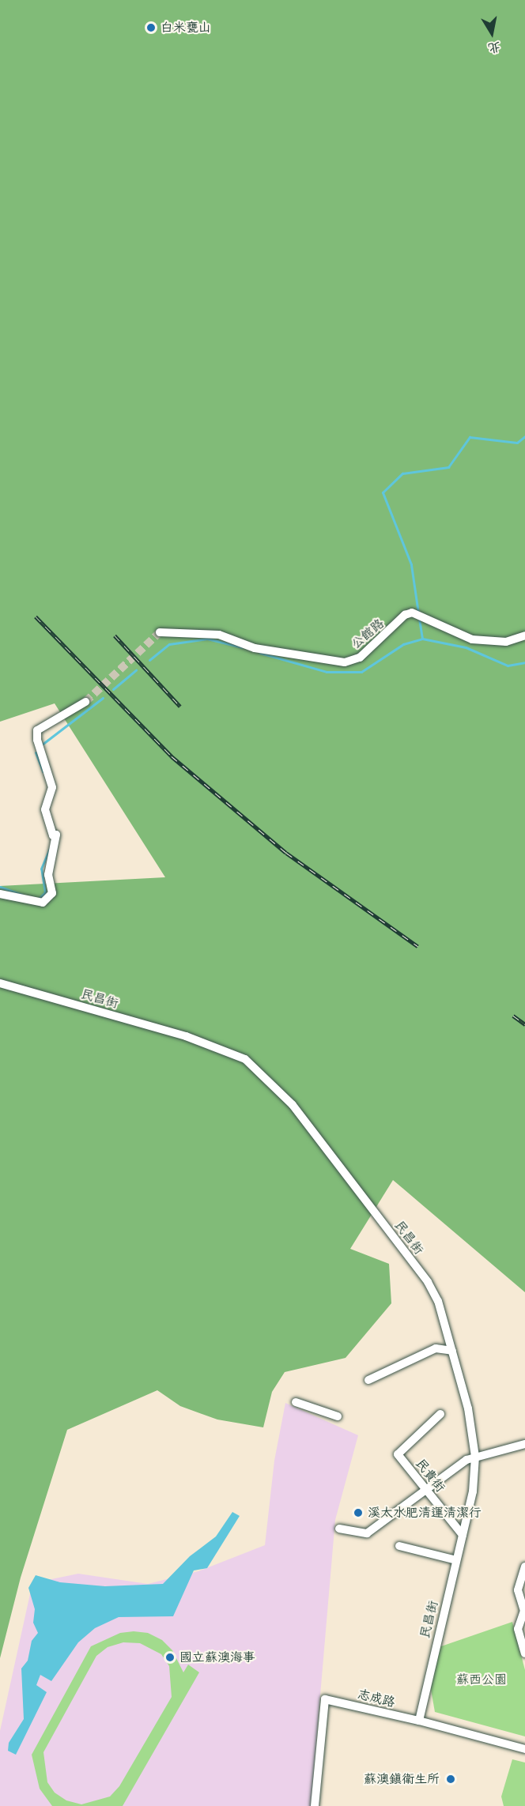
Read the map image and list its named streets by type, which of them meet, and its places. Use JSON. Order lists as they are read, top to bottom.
{
  "streets": {
    "street": [
      "公館路",
      "民昌街",
      "民貴街",
      "志成路"
    ]
  },
  "crossings": [
    ["民昌街", "民貴街"],
    ["民昌街", "志成路"]
  ],
  "parks": ["蘇西公園"],
  "places": [
    "白米甕山",
    "溪太水肥清運清潔行",
    "國立蘇澳海事",
    "蘇澳鎮衛生所"
  ],
  "north": "bottom"
}
